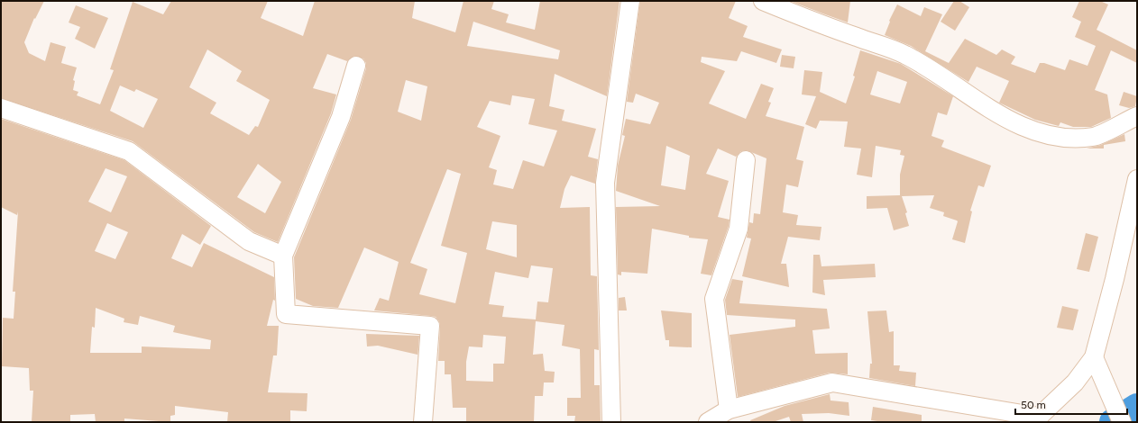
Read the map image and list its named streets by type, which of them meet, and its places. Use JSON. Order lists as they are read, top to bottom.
{
  "scale_bar": "50 m"
}
